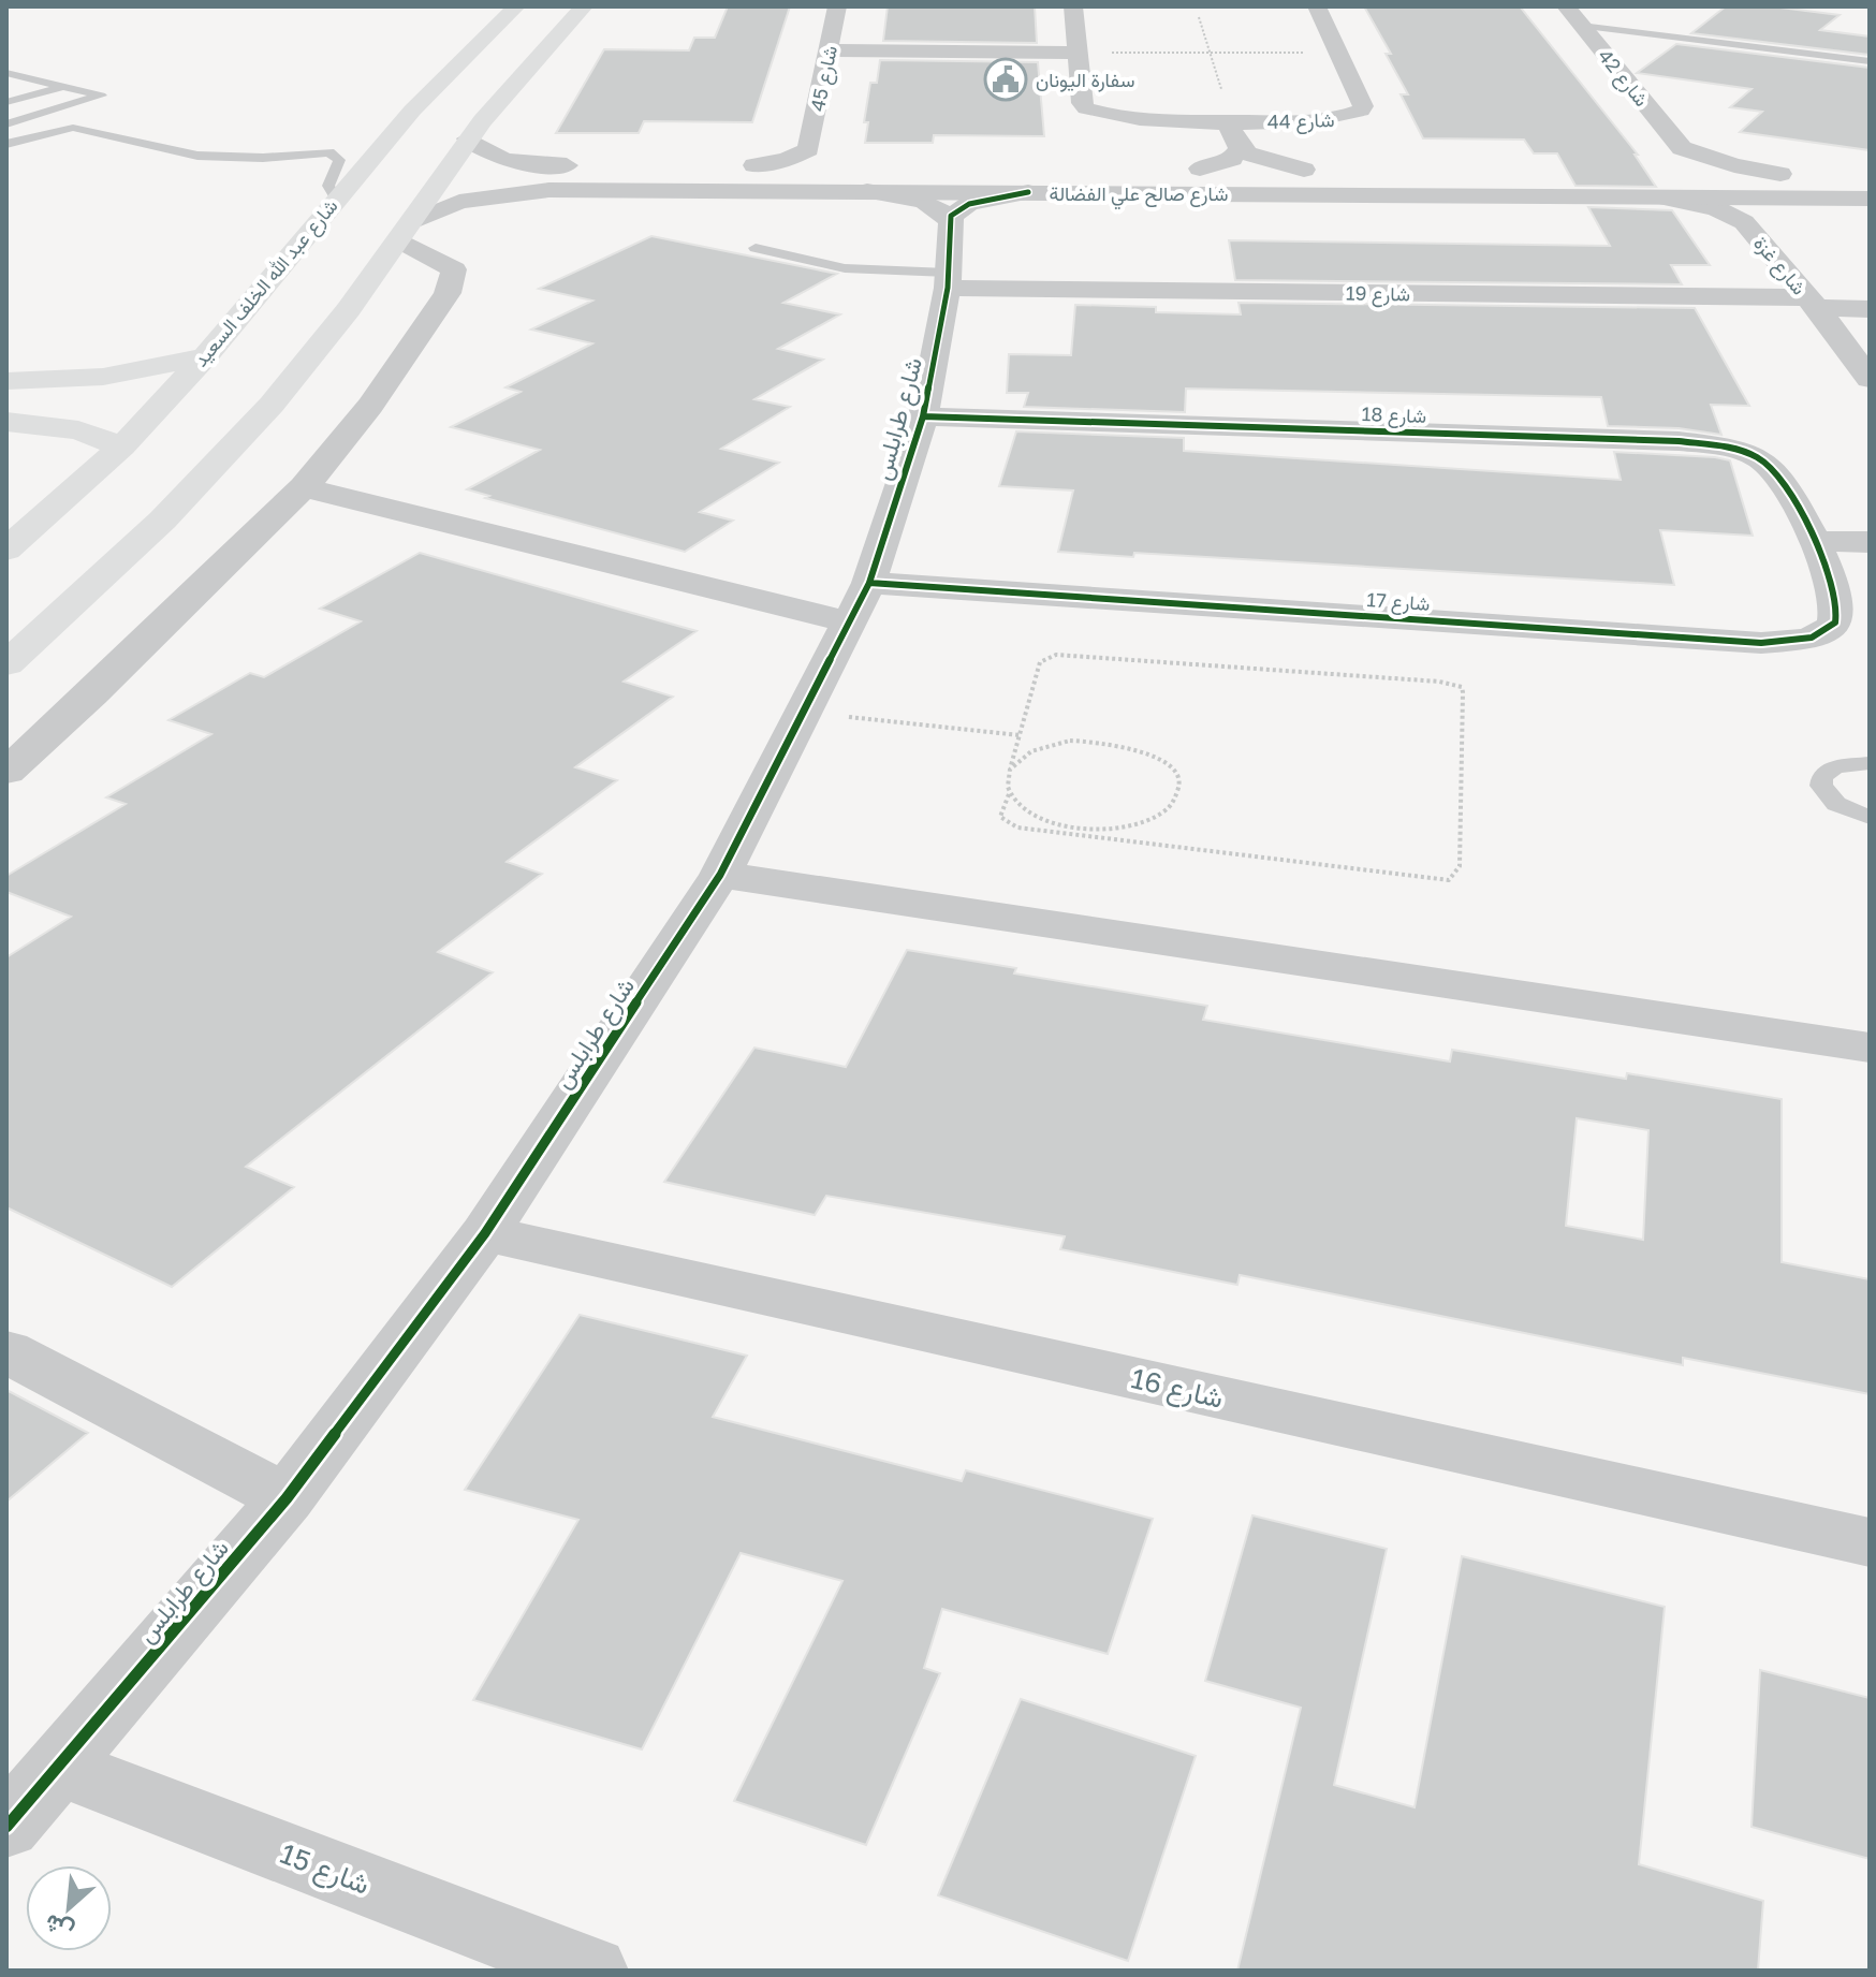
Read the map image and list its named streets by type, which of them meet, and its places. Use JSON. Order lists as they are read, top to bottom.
{
  "streets": {
    "main road": ["شارع عبد الله الخلف السعيد"],
    "street": [
      "شارع 42",
      "شارع 45",
      "شارع 44",
      "شارع صالح علي الفضالة",
      "شارع غزة",
      "شارع 19",
      "شارع 18",
      "شارع طرابلس",
      "شارع 17",
      "شارع 16",
      "شارع 15"
    ]
  },
  "crossings": [
    ["شارع 42", "شارع صالح علي الفضالة"],
    ["شارع 44", "شارع صالح علي الفضالة"],
    ["شارع صالح علي الفضالة", "شارع غزة"],
    ["شارع صالح علي الفضالة", "شارع عبد الله الخلف السعيد"],
    ["شارع غزة", "شارع 19"],
    ["شارع 19", "شارع طرابلس"],
    ["شارع 18", "شارع طرابلس"],
    ["شارع 18", "شارع 17"],
    ["شارع طرابلس", "شارع 17"],
    ["شارع طرابلس", "شارع 16"],
    ["شارع طرابلس", "شارع 15"]
  ],
  "places": {
    "public building": ["سفارة اليونان"]
  },
  "north": "bottom left"
}
